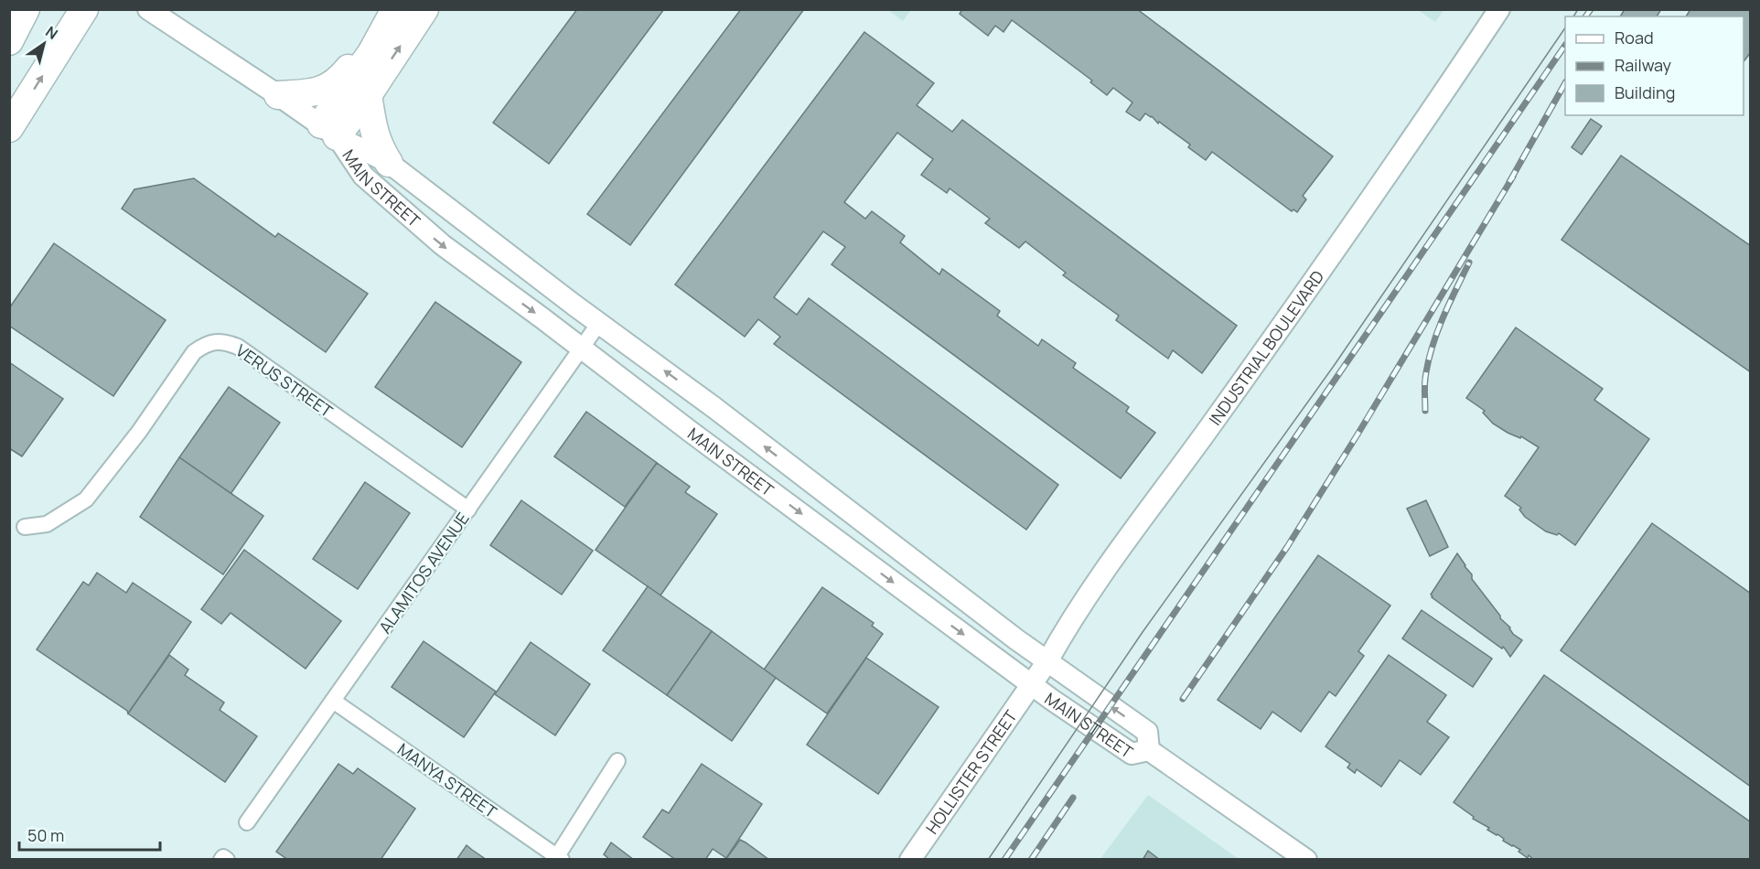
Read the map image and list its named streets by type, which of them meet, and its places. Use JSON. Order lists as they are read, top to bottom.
{
  "streets": {
    "main road": ["MAIN STREET", "INDUSTRIAL BOULEVARD", "HOLLISTER STREET"],
    "street": ["VERUS STREET", "ALAMITOS AVENUE", "MANYA STREET"]
  },
  "crossings": [
    ["MAIN STREET", "INDUSTRIAL BOULEVARD"],
    ["MAIN STREET", "ALAMITOS AVENUE"],
    ["MAIN STREET", "HOLLISTER STREET"],
    ["INDUSTRIAL BOULEVARD", "HOLLISTER STREET"],
    ["VERUS STREET", "ALAMITOS AVENUE"],
    ["ALAMITOS AVENUE", "MANYA STREET"]
  ],
  "legend": ["Road", "Railway", "Building"],
  "scale_bar": "50 m",
  "north": "top right"
}
